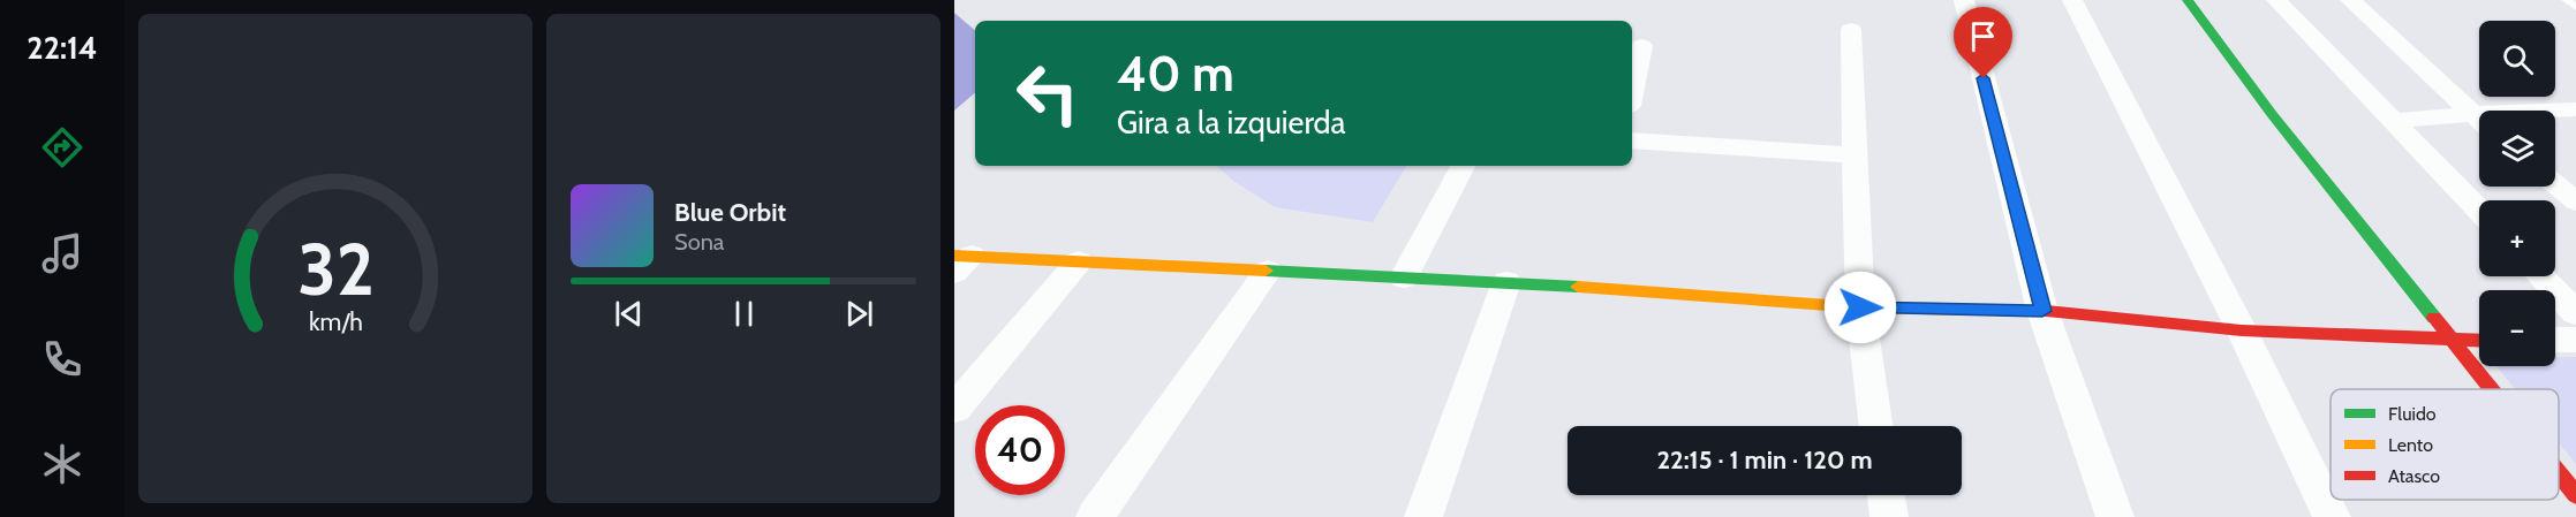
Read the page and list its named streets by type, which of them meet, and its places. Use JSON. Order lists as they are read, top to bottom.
{
  "legend": ["Fluido", "Lento", "Atasco"],
  "page": {
    "tabs": "22:14",
    "map_buttons": ["+", "−"],
    "turn": ["40 m", "Gira a la izquierda"],
    "song": ["Blue Orbit", "Sona"],
    "limit": "40",
    "trip": "22:15 · 1 min · 120 m",
    "gauge": ["32", "km/h"]
  }
}
